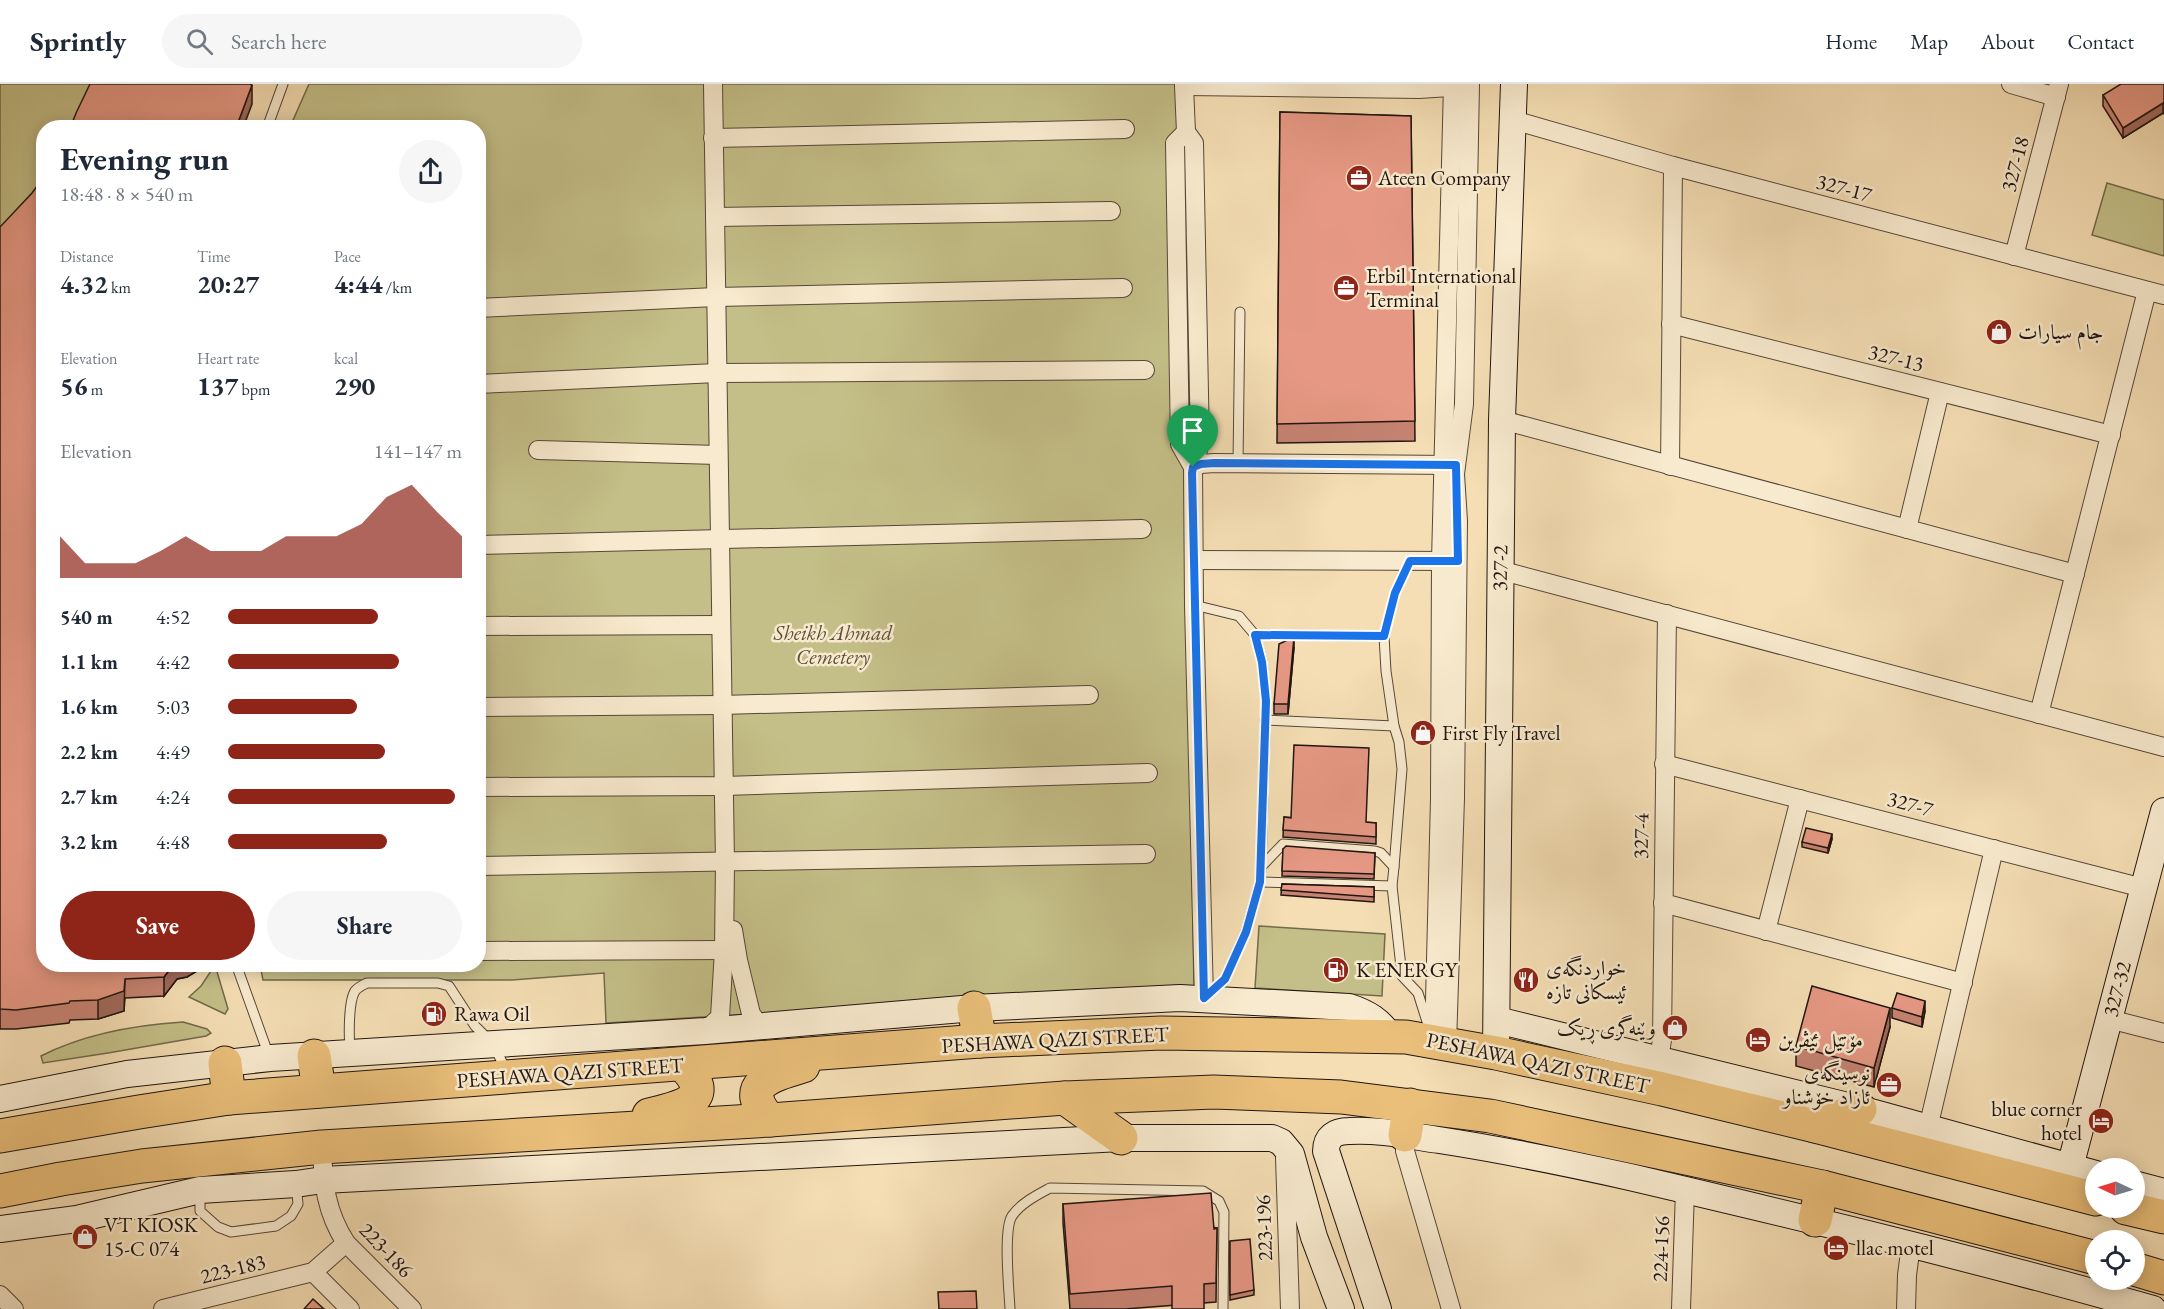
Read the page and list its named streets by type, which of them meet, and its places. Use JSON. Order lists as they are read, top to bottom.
{
  "streets": {
    "highway": ["PESHAWA QAZI STREET"],
    "street": [
      "327-18",
      "327-17",
      "327-13",
      "327-2",
      "327-7",
      "327-4",
      "327-32",
      "223-196",
      "224-156",
      "223-186",
      "223-183"
    ]
  },
  "crossings": [
    ["327-18", "327-17"],
    ["327-17", "327-2"],
    ["327-2", "PESHAWA QAZI STREET"],
    ["327-7", "327-4"],
    ["327-7", "327-32"]
  ],
  "parks": ["Sheikh Ahmad Cemetery"],
  "places": {
    "office": ["Ateen Company", "Erbil International Terminal", "نوسینگەی ئازاد خۆشناو"],
    "shop": [
      "جام سيارات",
      "First Fly Travel",
      "وێنەگری ڕیک",
      "VT KIOSK 15-C 074"
    ],
    "fuel station": ["K ENERGY", "Rawa Oil"],
    "restaurant": ["خواردنگەی ئیسکانی تازە"],
    "hotel": ["مۆتێل ئێڤرین", "blue corner hotel", "llac motel"]
  },
  "north": "left",
  "page": {
    "header": "Sprintly",
    "search": "Search here",
    "nav": [
      "Home",
      "Map",
      "About",
      "Contact"
    ],
    "heading": ["Evening run", "18:48 · 8 × 540 m"],
    "stats": [
      ["Distance", "4.32 km"],
      ["Time", "20:27"],
      ["Pace", "4:44 /km"],
      ["Elevation", "56 m"],
      ["Heart rate", "137 bpm"],
      ["kcal", "290"]
    ],
    "chart": ["Elevation", "141–147 m"],
    "list": [
      {
        "name": "540 m",
        "note": "4:52"
      },
      {
        "name": "1.1 km",
        "note": "4:42"
      },
      {
        "name": "1.6 km",
        "note": "5:03"
      },
      {
        "name": "2.2 km",
        "note": "4:49"
      },
      {
        "name": "2.7 km",
        "note": "4:24"
      },
      {
        "name": "3.2 km",
        "note": "4:48"
      }
    ],
    "buttons": ["Save", "Share"]
  }
}
